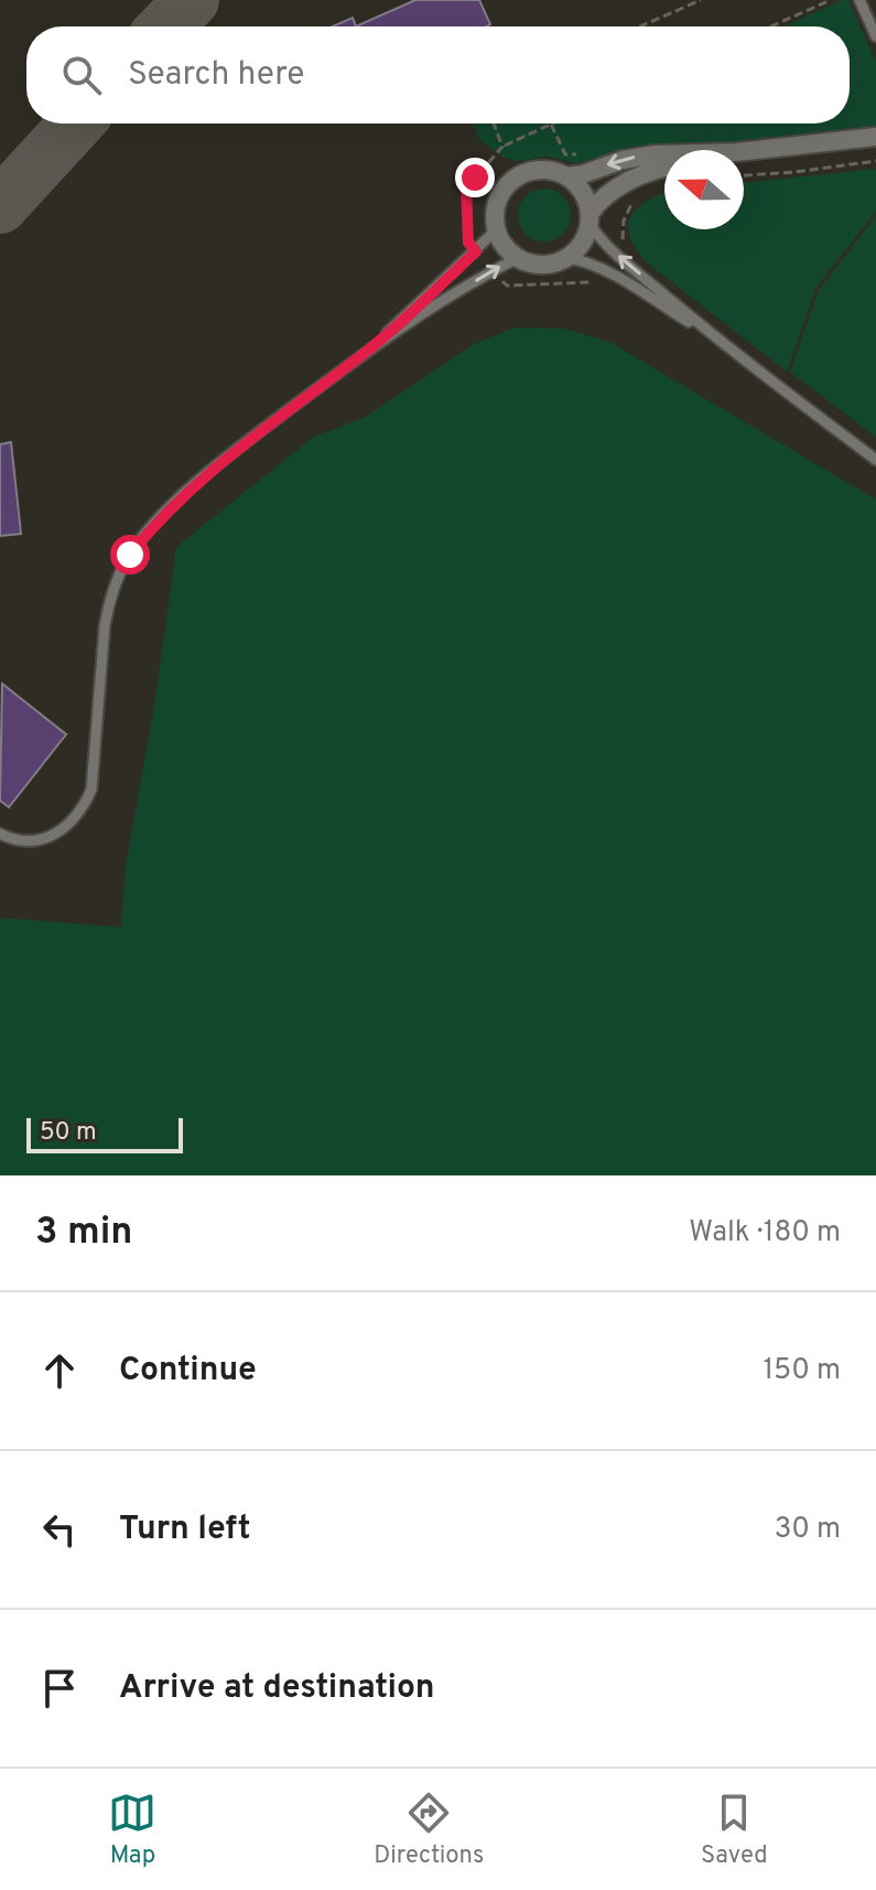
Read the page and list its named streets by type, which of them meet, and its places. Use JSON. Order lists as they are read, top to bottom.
{
  "scale_bar": "50 m",
  "north": "left",
  "page": {
    "search": "Search here",
    "scale": "50 m",
    "heading": ["3 min", "Walk · 180 m"],
    "list": [
      ["Continue", "150 m"],
      ["Turn left", "30 m"],
      "Arrive at destination"
    ],
    "nav": ["Map", "Directions", "Saved"]
  }
}
